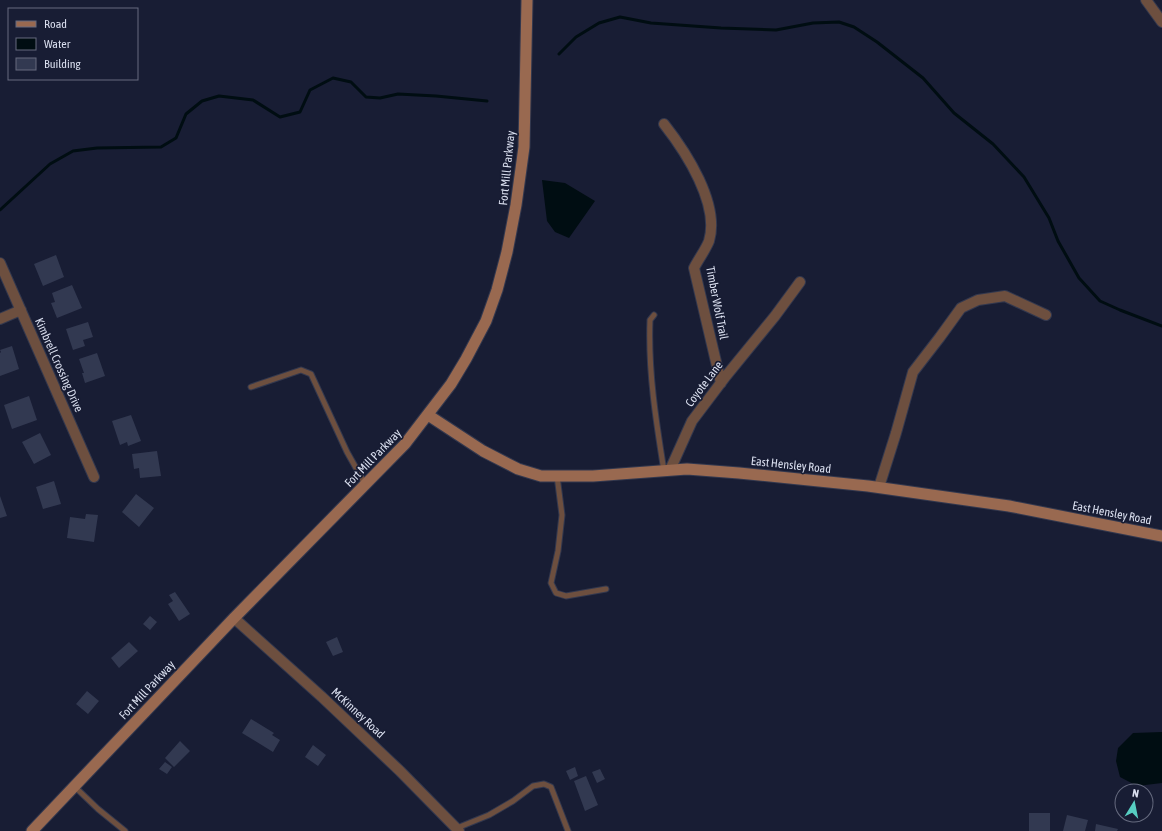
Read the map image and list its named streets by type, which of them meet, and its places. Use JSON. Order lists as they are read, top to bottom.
{
  "streets": {
    "main road": ["Fort Mill Parkway", "East Hensley Road"],
    "street": [
      "Timber Wolf Trail",
      "Kimbrell Crossing Drive",
      "Coyote Lane",
      "McKinney Road"
    ]
  },
  "crossings": [
    ["Fort Mill Parkway", "East Hensley Road"],
    ["Fort Mill Parkway", "McKinney Road"],
    ["Timber Wolf Trail", "Coyote Lane"],
    ["Coyote Lane", "East Hensley Road"]
  ],
  "legend": ["Road", "Water", "Building"],
  "north": "top"
}
